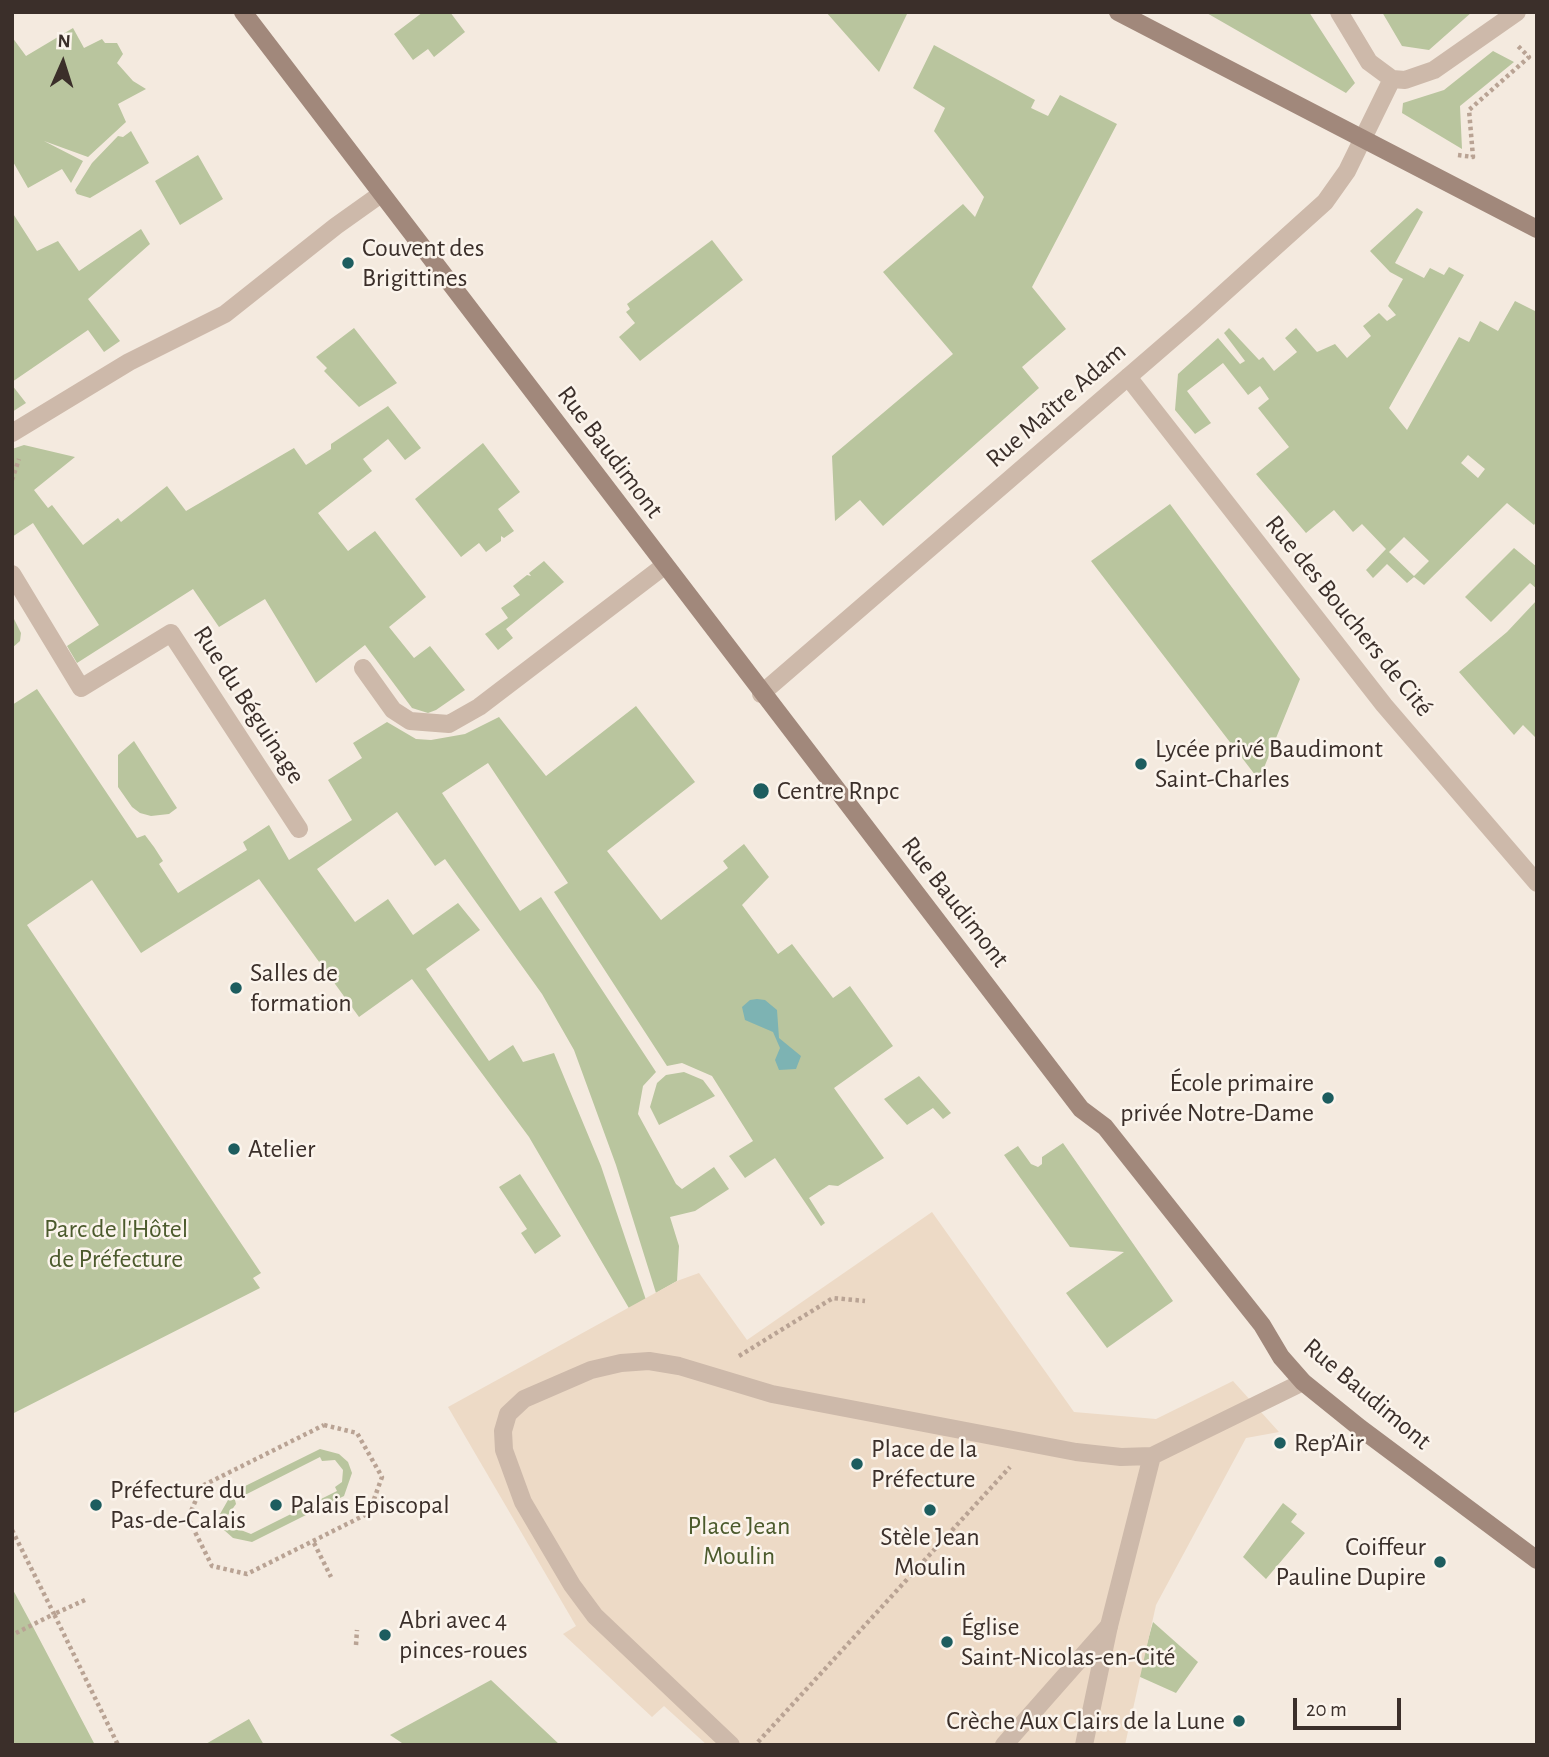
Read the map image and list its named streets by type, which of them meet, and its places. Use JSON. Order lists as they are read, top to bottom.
{
  "streets": {
    "street": [
      "Rue Maître Adam",
      "Rue Baudimont",
      "Rue des Bouchers de Cité",
      "Rue du Béguinage"
    ]
  },
  "crossings": [
    ["Rue Maître Adam", "Rue Baudimont"],
    ["Rue Maître Adam", "Rue des Bouchers de Cité"]
  ],
  "parks": ["Parc de l'Hôtel de Préfecture", "Place Jean Moulin"],
  "places": [
    "Couvent des Brigittines",
    "Lycée privé Baudimont Saint-Charles",
    "Centre Rnpc",
    "Salles de formation",
    "École primaire privée Notre-Dame",
    "Atelier",
    "Rep’Air",
    "Place de la Préfecture",
    "Préfecture du Pas-de-Calais",
    "Palais Episcopal",
    "Stèle Jean Moulin",
    "Coiffeur Pauline Dupire",
    "Abri avec 4 pinces-roues",
    "Église Saint-Nicolas-en-Cité",
    "Crèche Aux Clairs de la Lune"
  ],
  "scale_bar": "20 m",
  "north": "top"
}
